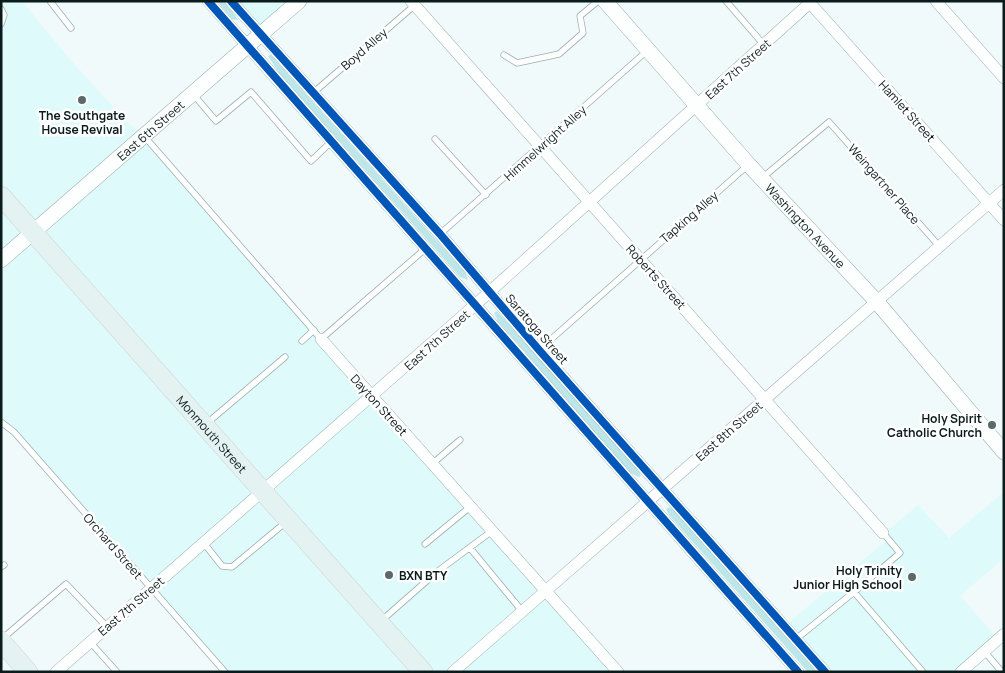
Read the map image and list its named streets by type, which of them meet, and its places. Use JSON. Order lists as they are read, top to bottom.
{
  "streets": {
    "main road": ["Monmouth Street"],
    "street": [
      "East 7th Street",
      "Hamlet Street",
      "East 6th Street",
      "Washington Avenue",
      "Roberts Street",
      "Saratoga Street",
      "Dayton Street",
      "East 8th Street"
    ],
    "lane": [
      "Boyd Alley",
      "Himmelwright Alley",
      "Weingartner Place",
      "Tapking Alley",
      "Orchard Street"
    ]
  },
  "crossings": [
    ["Boyd Alley", "Roberts Street"],
    ["Boyd Alley", "Saratoga Street"],
    ["East 7th Street", "Hamlet Street"],
    ["East 7th Street", "Washington Avenue"],
    ["East 7th Street", "Roberts Street"],
    ["East 7th Street", "Saratoga Street"],
    ["East 7th Street", "Dayton Street"],
    ["East 7th Street", "Monmouth Street"],
    ["East 7th Street", "Orchard Street"],
    ["Hamlet Street", "East 8th Street"],
    ["East 6th Street", "Saratoga Street"],
    ["East 6th Street", "Dayton Street"],
    ["East 6th Street", "Monmouth Street"],
    ["Himmelwright Alley", "Washington Avenue"],
    ["Himmelwright Alley", "Roberts Street"],
    ["Himmelwright Alley", "Saratoga Street"],
    ["Weingartner Place", "Washington Avenue"],
    ["Weingartner Place", "East 8th Street"],
    ["Tapking Alley", "Washington Avenue"],
    ["Tapking Alley", "Roberts Street"],
    ["Tapking Alley", "Saratoga Street"],
    ["Washington Avenue", "East 8th Street"],
    ["Roberts Street", "East 8th Street"],
    ["Saratoga Street", "East 8th Street"],
    ["Dayton Street", "East 8th Street"]
  ],
  "places": [
    "The Southgate House Revival",
    "Holy Spirit Catholic Church",
    "BXN BTY",
    "Holy Trinity Junior High School"
  ]
}
